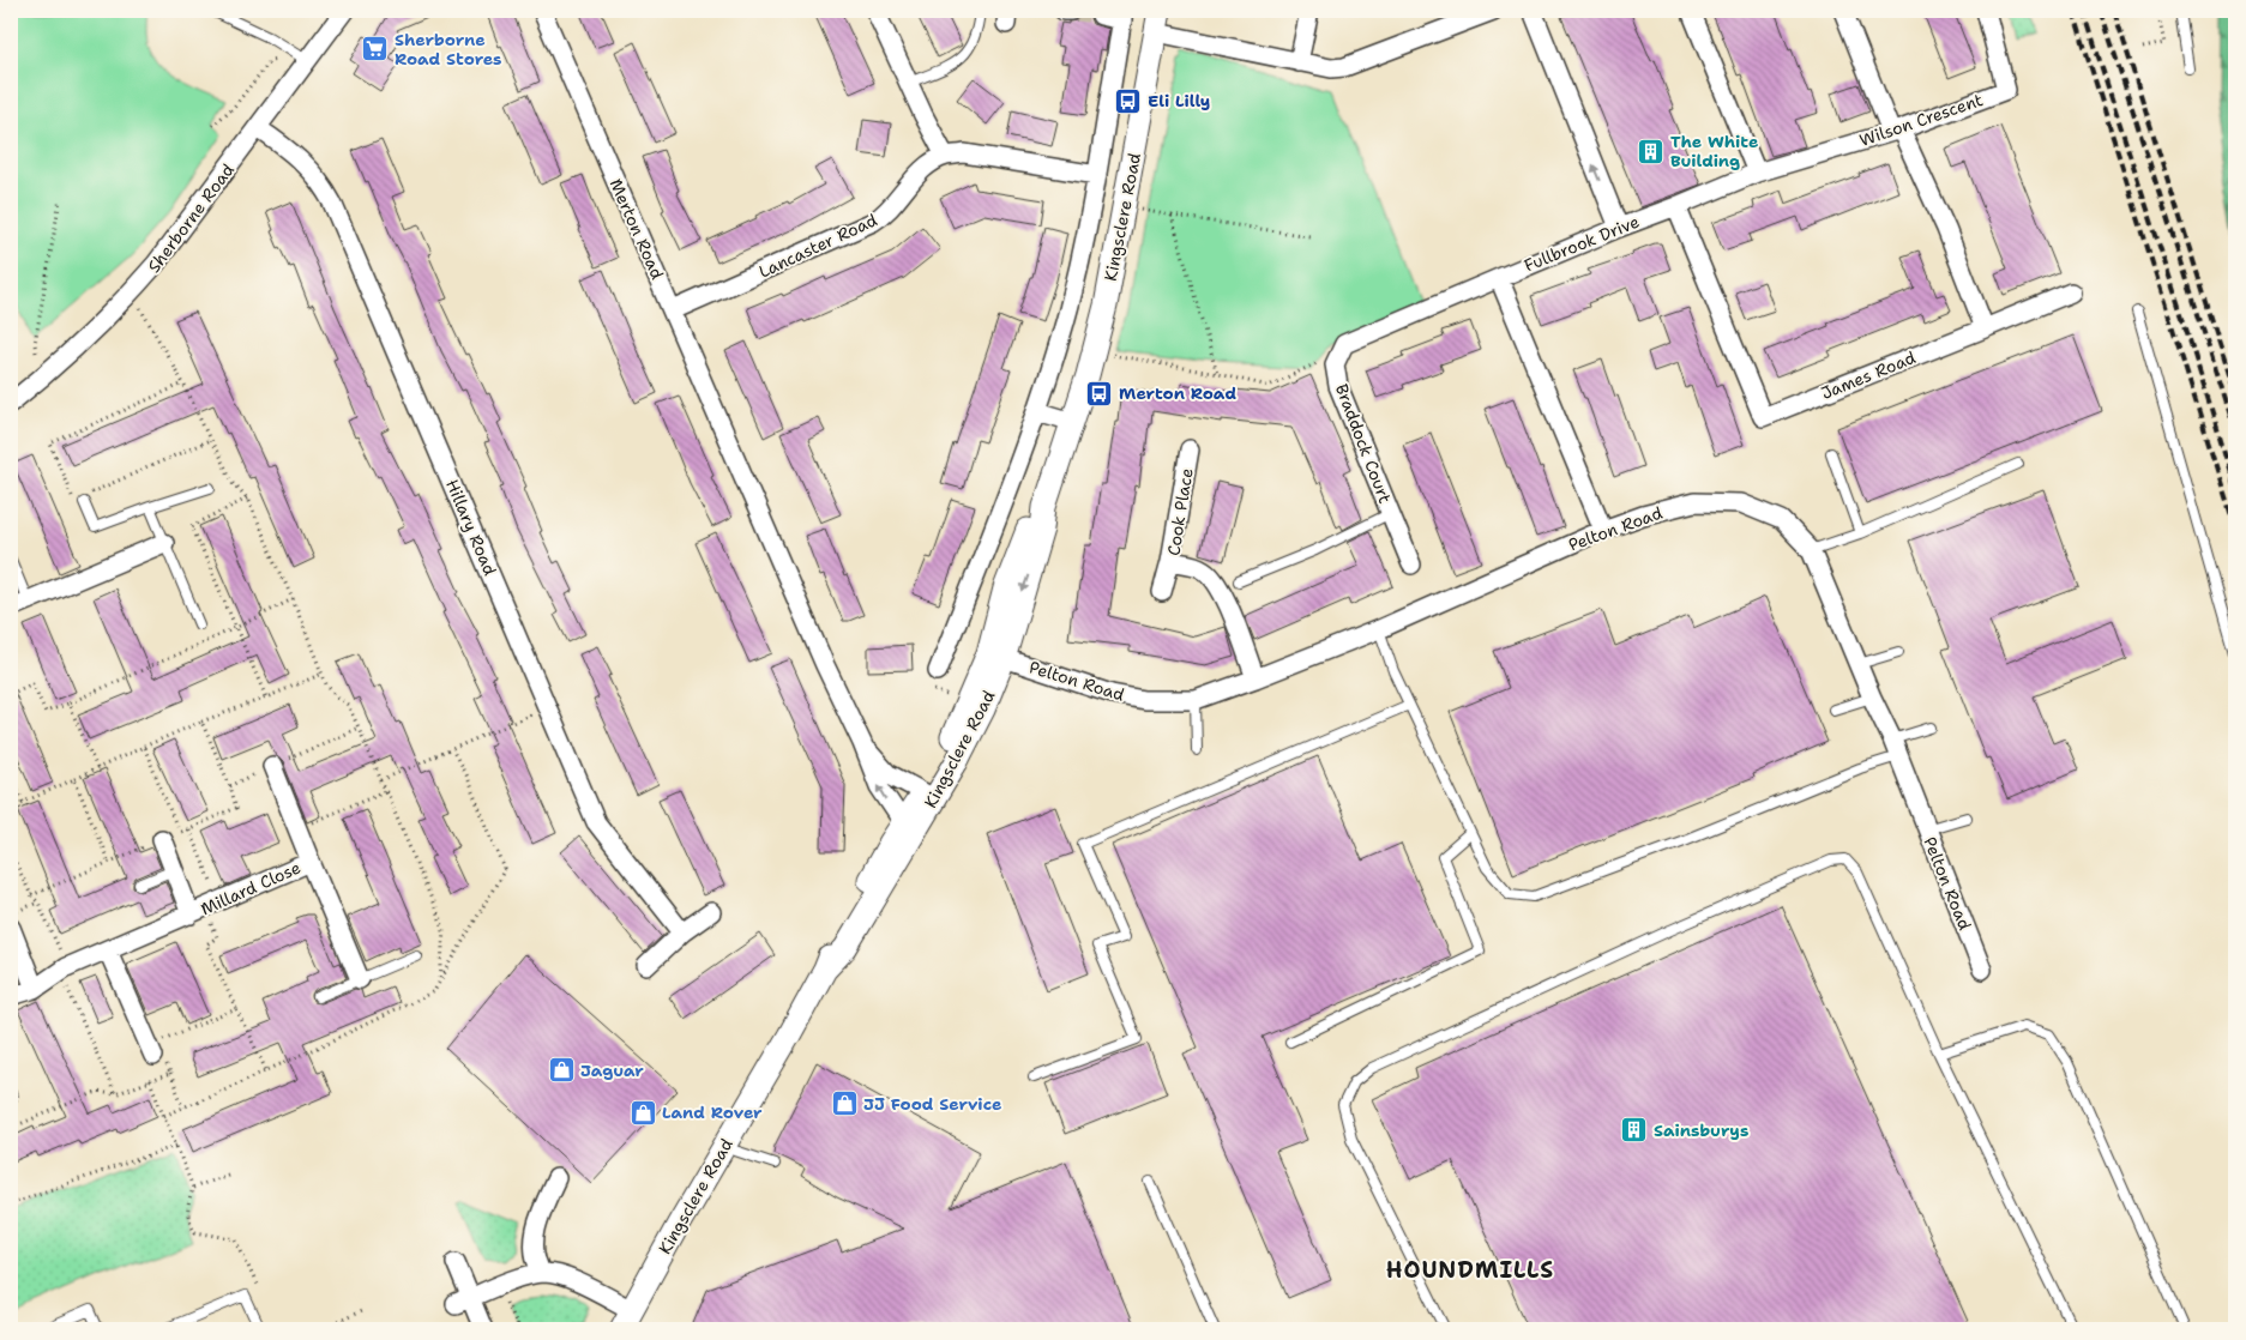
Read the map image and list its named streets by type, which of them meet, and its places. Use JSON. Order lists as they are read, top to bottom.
{
  "streets": {
    "street": [
      "Wilson Crescent",
      "Kingsclere Road",
      "Sherborne Road",
      "Merton Road",
      "Fullbrook Drive",
      "Lancaster Road",
      "James Road",
      "Braddock Court",
      "Cook Place",
      "Hillary Road",
      "Pelton Road",
      "Millard Close"
    ]
  },
  "crossings": [
    ["Wilson Crescent", "Fullbrook Drive"],
    ["Kingsclere Road", "Merton Road"],
    ["Kingsclere Road", "Pelton Road"],
    ["Sherborne Road", "Hillary Road"],
    ["Merton Road", "Lancaster Road"],
    ["Fullbrook Drive", "James Road"],
    ["Cook Place", "Pelton Road"]
  ],
  "districts": ["HOUNDMILLS"],
  "places": {
    "supermarket": ["Sherborne Road Stores"],
    "bus stop": ["Eli Lilly", "Merton Road"],
    "building": ["The White Building", "Sainsburys"],
    "shop": ["Jaguar", "JJ Food Service", "Land Rover"]
  }
}
